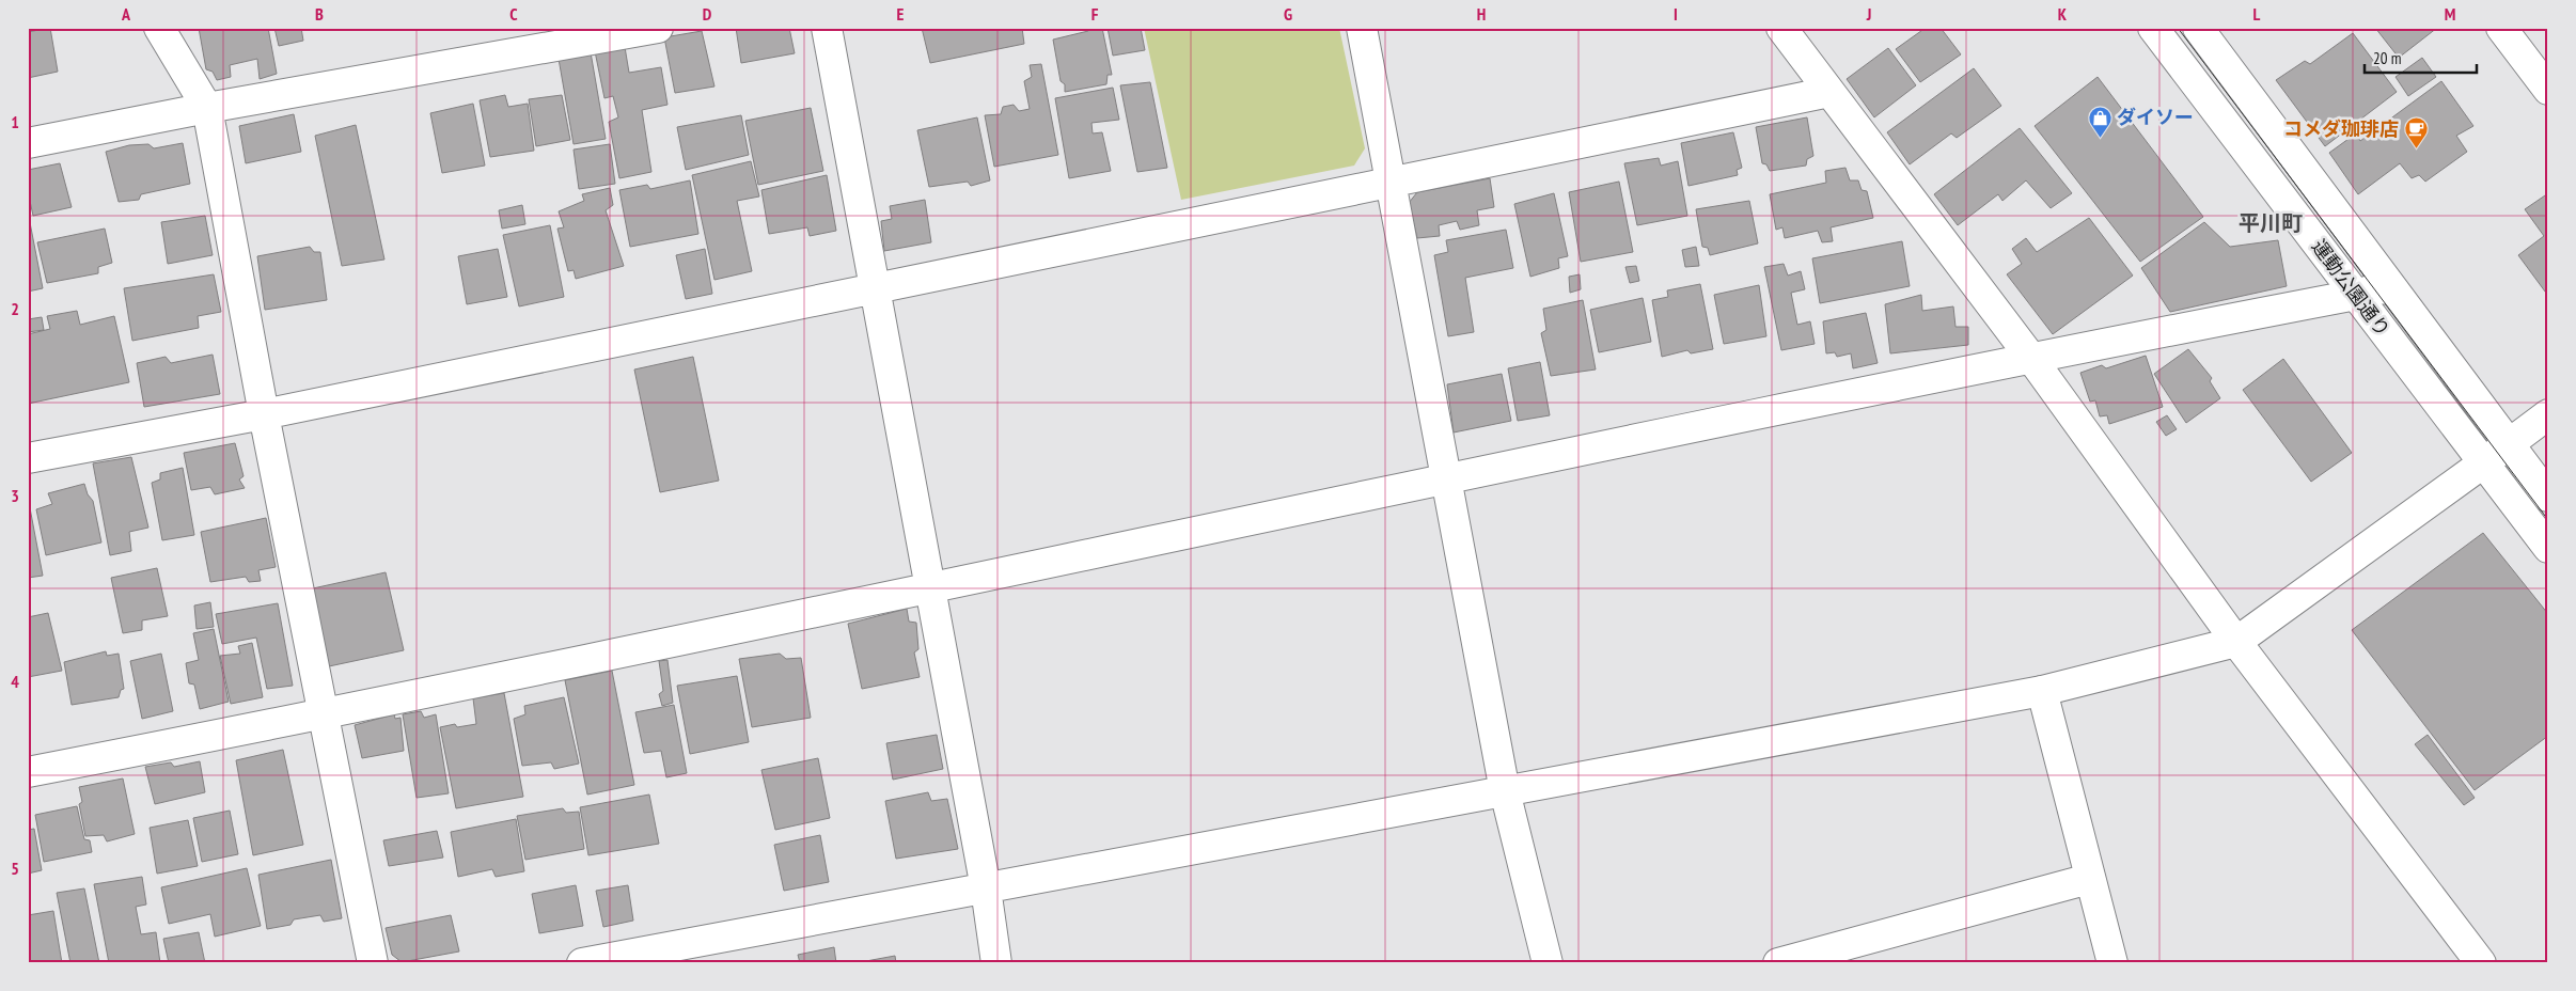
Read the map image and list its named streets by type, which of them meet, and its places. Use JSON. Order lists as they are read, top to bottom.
{
  "streets": {
    "street": ["運動公園通り"]
  },
  "districts": ["平川町"],
  "places": {
    "shop": ["ダイソー"],
    "cafe": ["コメダ珈琲店"]
  },
  "scale_bar": "20 m",
  "grid": {
    "columns": [
      "A",
      "B",
      "C",
      "D",
      "E",
      "F",
      "G",
      "H",
      "I",
      "J",
      "K",
      "L",
      "M"
    ],
    "rows": [
      "1",
      "2",
      "3",
      "4",
      "5"
    ]
  }
}
